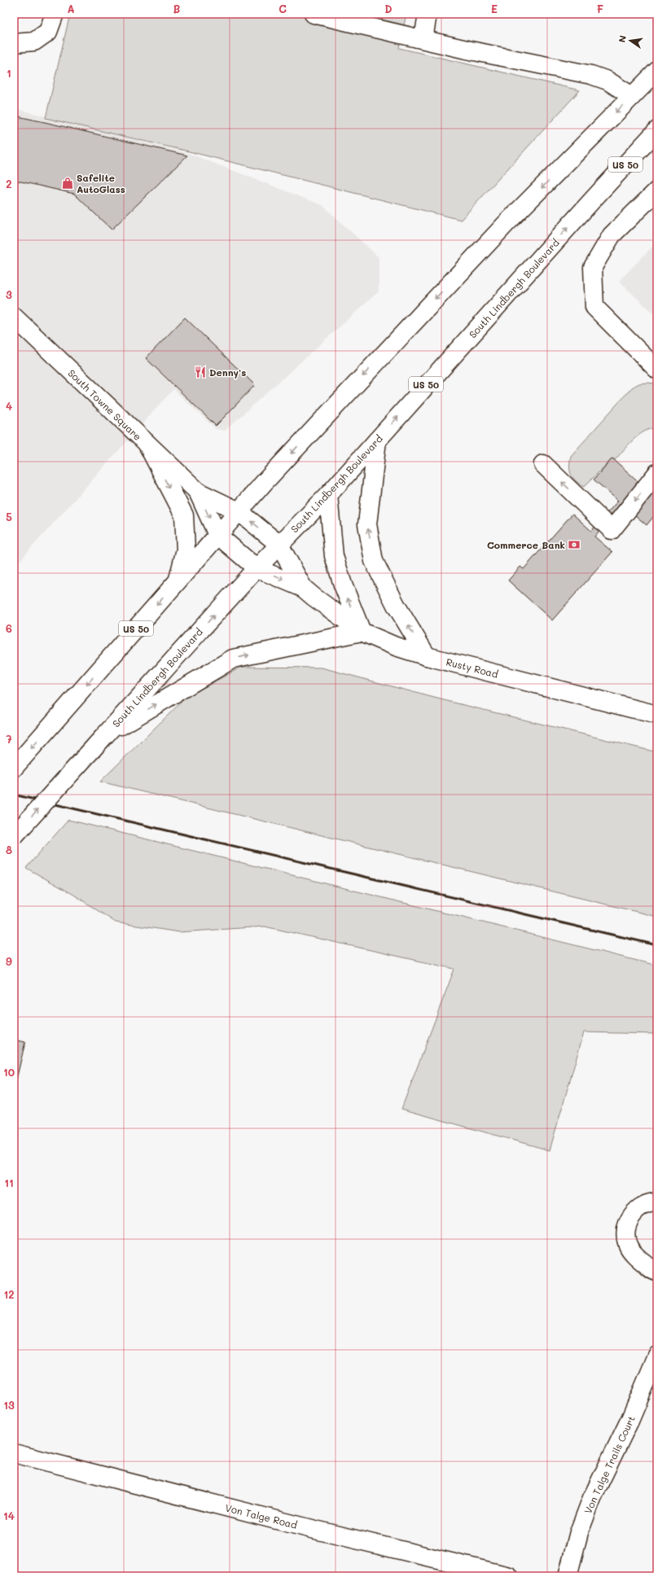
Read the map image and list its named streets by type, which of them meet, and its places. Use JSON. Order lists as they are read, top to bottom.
{
  "streets": {
    "main road": [
      "US 50",
      "South Lindbergh Boulevard",
      "South Towne Square",
      "Rusty Road",
      "Von Talge Trails Court",
      "Von Talge Road"
    ]
  },
  "crossings": [
    ["US 50", "South Towne Square"],
    ["US 50", "Rusty Road"],
    ["South Lindbergh Boulevard", "South Towne Square"],
    ["South Lindbergh Boulevard", "Rusty Road"],
    ["South Towne Square", "Rusty Road"]
  ],
  "places": {
    "shop": ["Safelite AutoGlass"],
    "restaurant": ["Denny's"],
    "bank": ["Commerce Bank"]
  },
  "north": "left",
  "grid": {
    "columns": [
      "A",
      "B",
      "C",
      "D",
      "E",
      "F"
    ],
    "rows": [
      "1",
      "2",
      "3",
      "4",
      "5",
      "6",
      "7",
      "8",
      "9",
      "10",
      "11",
      "12",
      "13",
      "14"
    ]
  }
}
